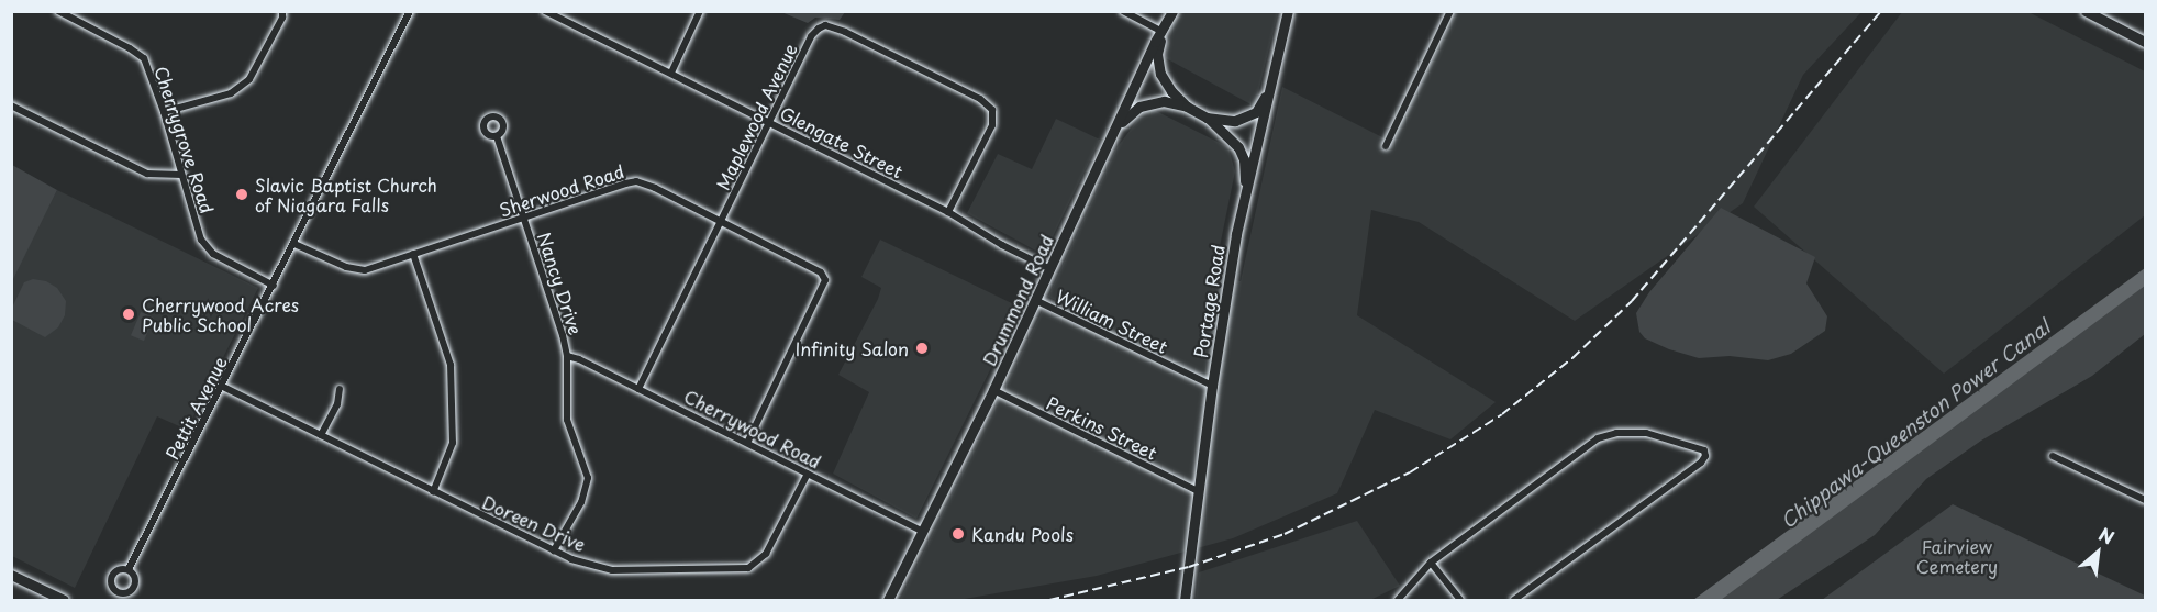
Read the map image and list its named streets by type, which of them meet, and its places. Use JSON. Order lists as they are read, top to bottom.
{
  "streets": {
    "main road": ["Drummond Road", "Portage Road"],
    "street": [
      "Maplewood Avenue",
      "Cherrygrove Road",
      "Glengate Street",
      "Sherwood Road",
      "Nancy Drive",
      "William Street",
      "Pettit Avenue",
      "Perkins Street",
      "Cherrywood Road",
      "Doreen Drive"
    ]
  },
  "crossings": [
    ["Maplewood Avenue", "Glengate Street"],
    ["Maplewood Avenue", "Sherwood Road"],
    ["Maplewood Avenue", "Cherrywood Road"],
    ["Cherrygrove Road", "Pettit Avenue"],
    ["Glengate Street", "Drummond Road"],
    ["Sherwood Road", "Nancy Drive"],
    ["Sherwood Road", "Pettit Avenue"],
    ["Sherwood Road", "Cherrywood Road"],
    ["Nancy Drive", "Cherrywood Road"],
    ["Nancy Drive", "Doreen Drive"],
    ["Drummond Road", "William Street"],
    ["Drummond Road", "Perkins Street"],
    ["Drummond Road", "Cherrywood Road"],
    ["Portage Road", "William Street"],
    ["Portage Road", "Perkins Street"],
    ["Pettit Avenue", "Doreen Drive"],
    ["Cherrywood Road", "Doreen Drive"]
  ],
  "water": ["Chippawa-Queenston Power Canal"],
  "parks": ["Fairview Cemetery"],
  "places": [
    "Slavic Baptist Church of Niagara Falls",
    "Cherrywood Acres Public School",
    "Infinity Salon",
    "Kandu Pools"
  ],
  "north": "top right"
}
